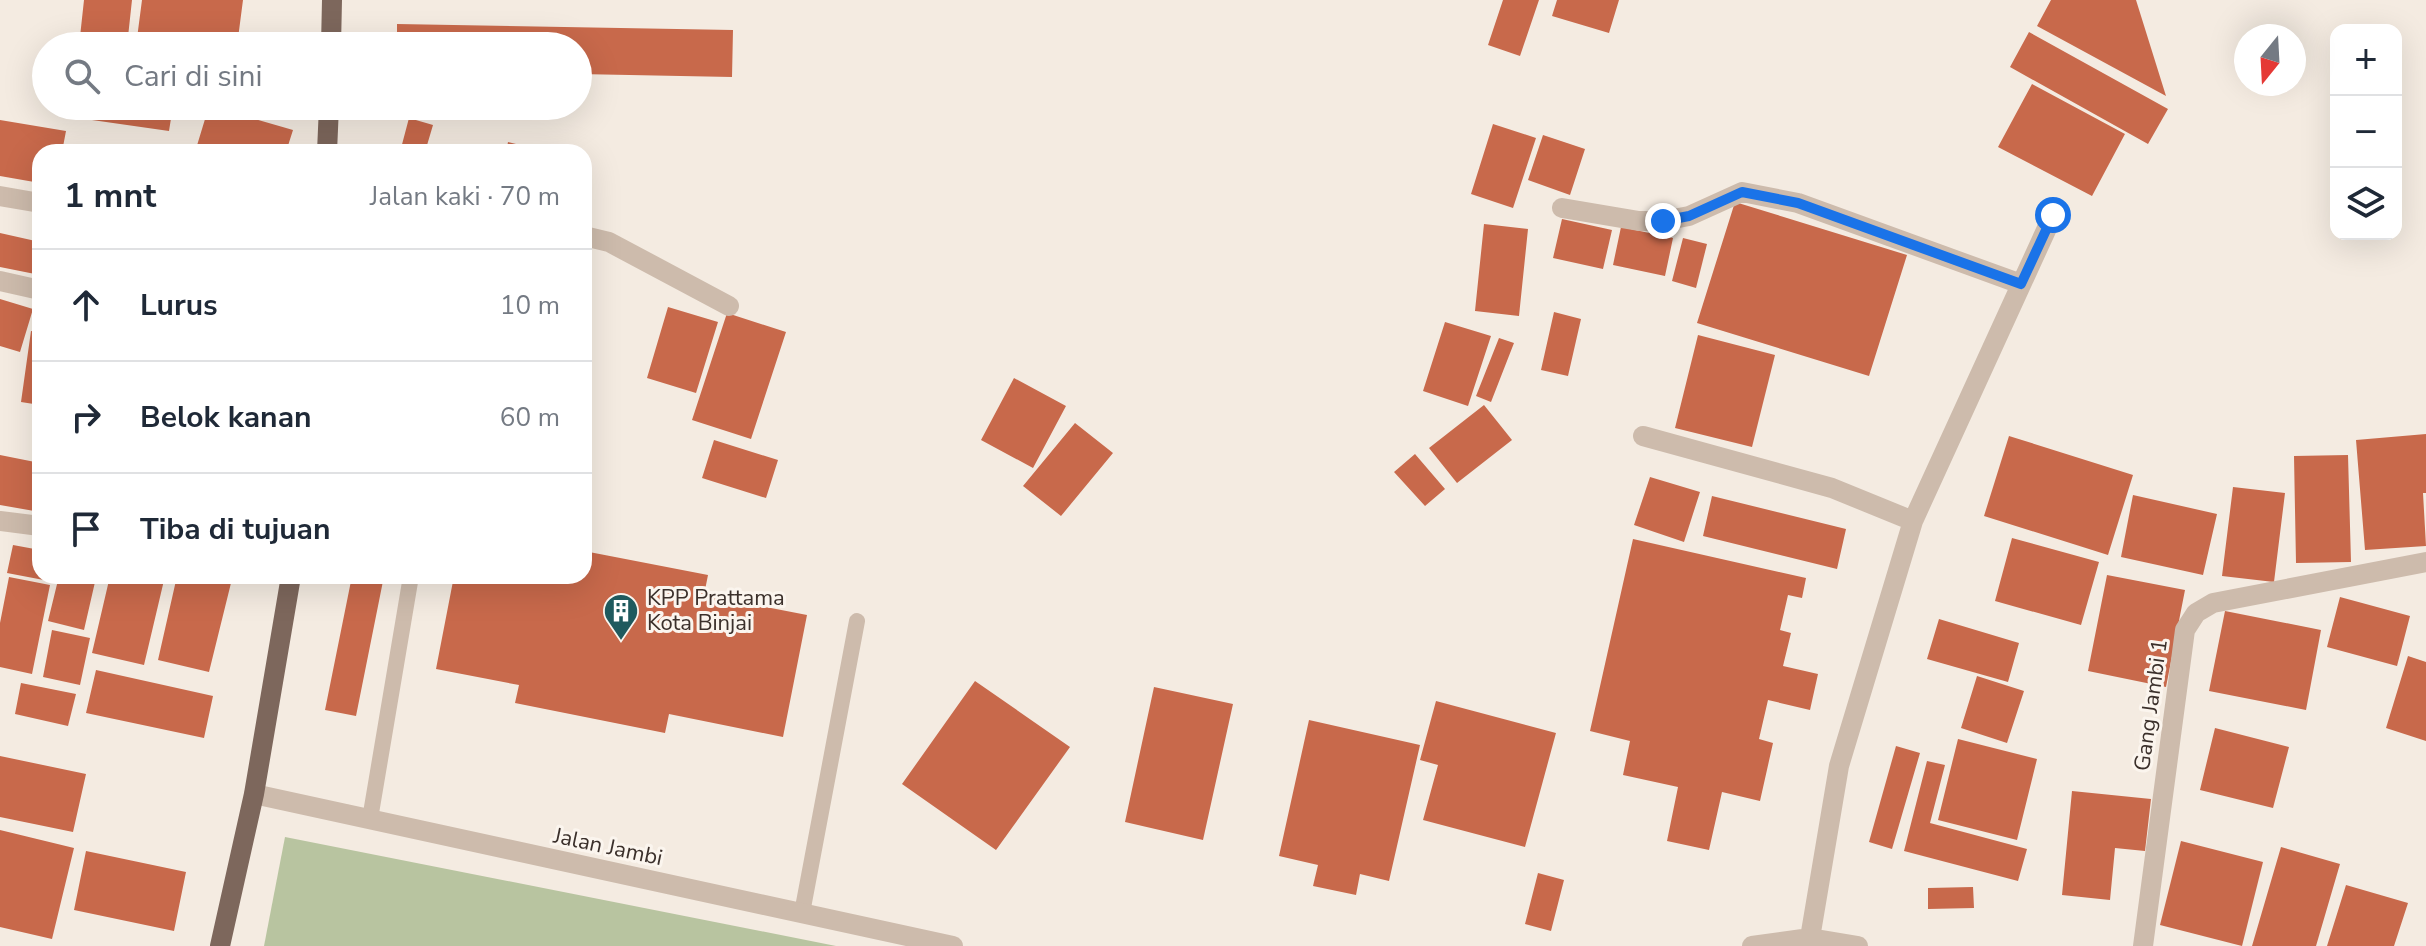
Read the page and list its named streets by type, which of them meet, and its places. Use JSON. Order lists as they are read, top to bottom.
{
  "streets": {
    "street": ["Gang Jambi 1", "Jalan Jambi"]
  },
  "places": {
    "building": ["KPP Prattama Kota Binjai"]
  },
  "north": "bottom",
  "page": {
    "map_buttons": ["+", "−"],
    "search": "Cari di sini",
    "heading": ["1 mnt", "Jalan kaki · 70 m"],
    "list": [
      ["Lurus", "10 m"],
      ["Belok kanan", "60 m"],
      "Tiba di tujuan"
    ]
  }
}
